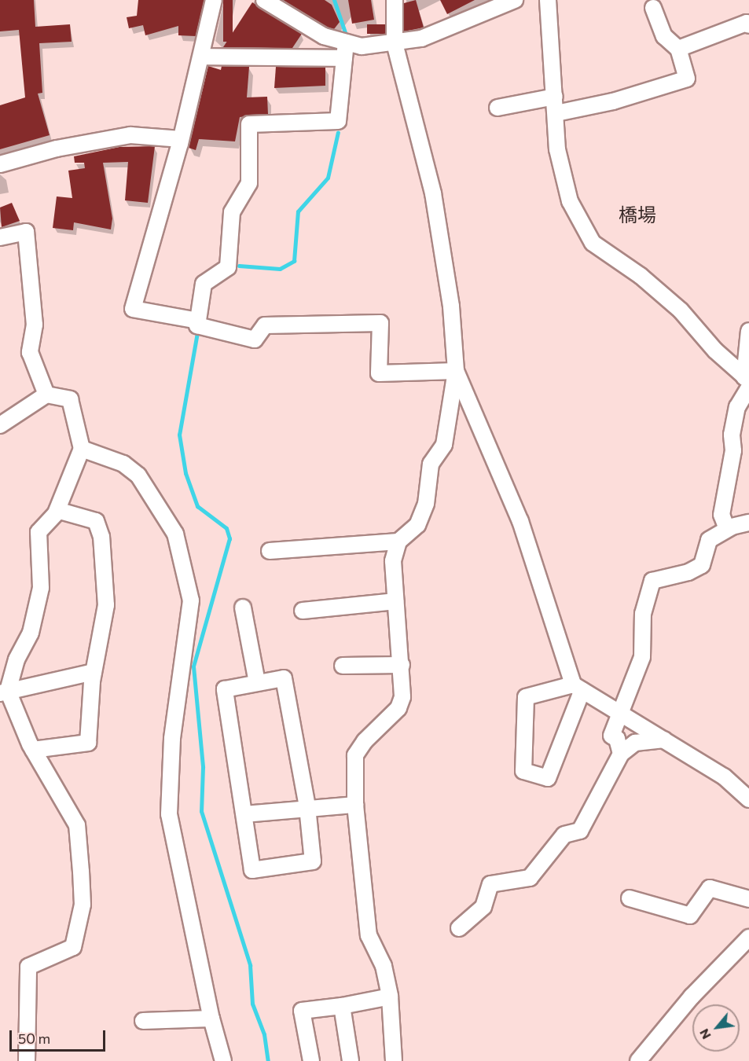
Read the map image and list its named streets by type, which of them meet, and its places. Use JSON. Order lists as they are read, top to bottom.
{
  "districts": ["橋場"],
  "scale_bar": "50 m",
  "north": "bottom left"
}
